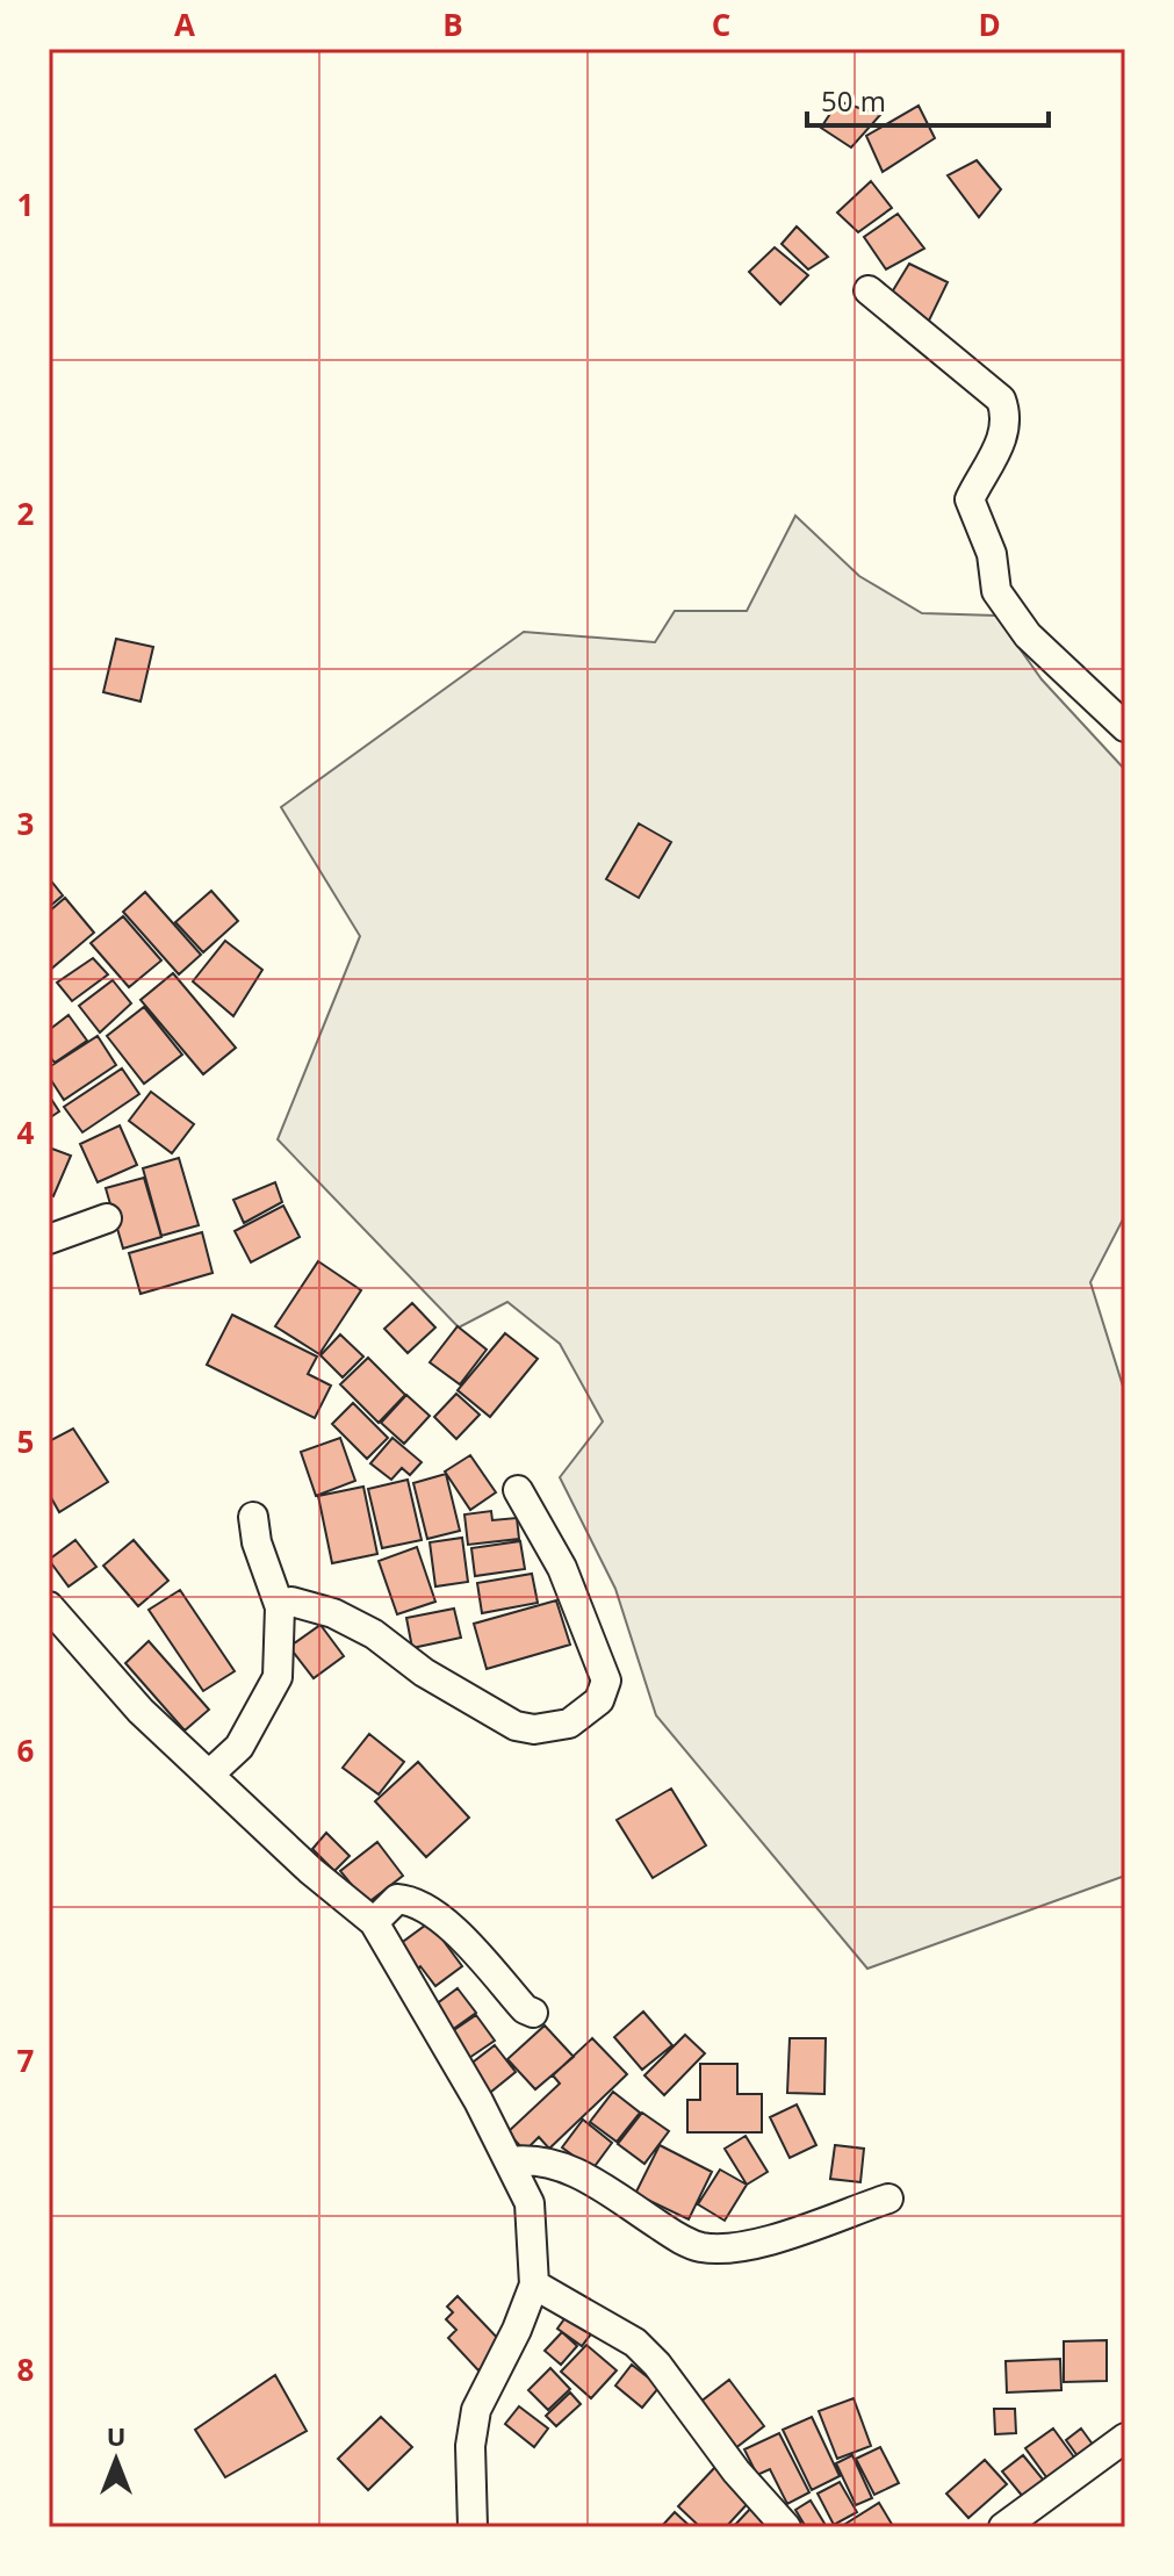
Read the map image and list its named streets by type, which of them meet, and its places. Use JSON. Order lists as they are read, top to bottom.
{
  "scale_bar": "50 m",
  "north": "top",
  "grid": {
    "columns": [
      "A",
      "B",
      "C",
      "D"
    ],
    "rows": [
      "1",
      "2",
      "3",
      "4",
      "5",
      "6",
      "7",
      "8"
    ]
  }
}
